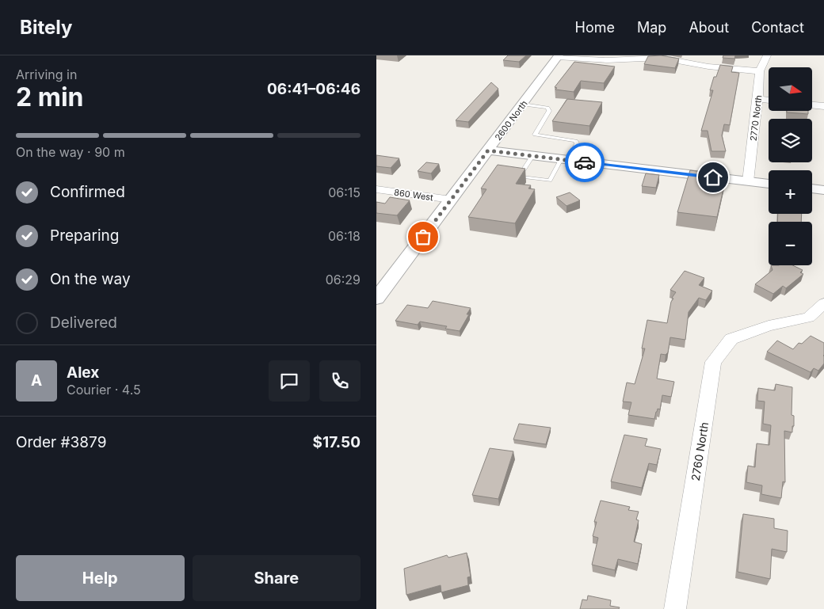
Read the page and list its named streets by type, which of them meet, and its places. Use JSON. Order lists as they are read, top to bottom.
{
  "streets": {
    "street": [
      "2770 North",
      "2600 North",
      "860 West",
      "2760 North"
    ]
  },
  "crossings": [
    ["2600 North", "860 West"]
  ],
  "north": "right",
  "page": {
    "header": "Bitely",
    "nav": [
      "Home",
      "Map",
      "About",
      "Contact"
    ],
    "heading": ["2 min", "Arriving in", "06:41–06:46"],
    "panel": [
      "Alex",
      "Courier · 4.5",
      "Order #3879",
      "$17.50"
    ],
    "map_buttons": ["+", "−"],
    "bar": "On the way · 90 m",
    "list": [
      ["Confirmed", "06:15"],
      ["Preparing", "06:18"],
      ["On the way", "06:29"],
      "Delivered"
    ],
    "round": "A",
    "buttons": ["Help", "Share"]
  }
}
